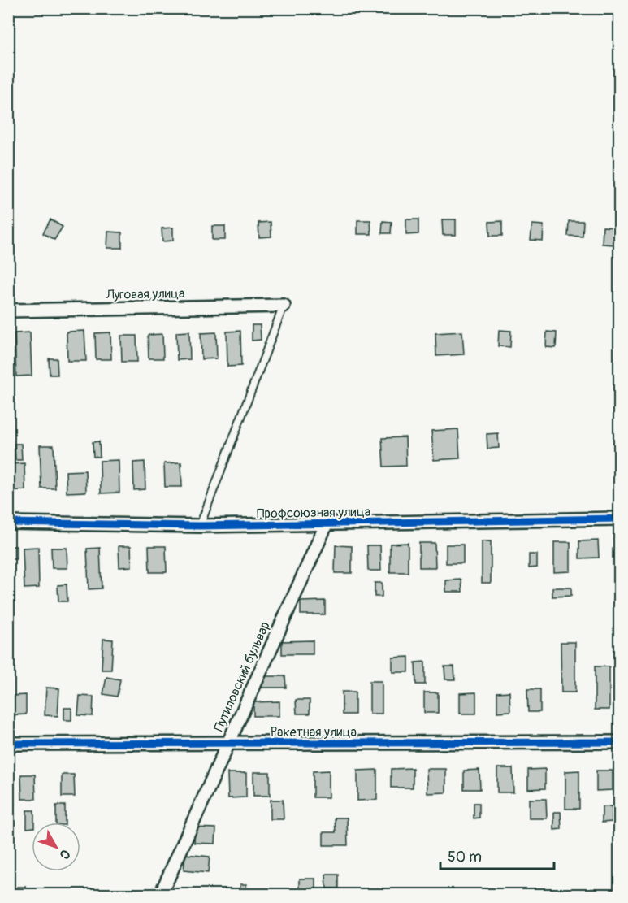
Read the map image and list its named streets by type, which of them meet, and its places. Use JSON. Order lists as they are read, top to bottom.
{
  "streets": {
    "street": [
      "Луговая улица",
      "Профсоюзная улица",
      "Путиловский бульвар",
      "Ракетная улица"
    ]
  },
  "crossings": [
    ["Профсоюзная улица", "Путиловский бульвар"],
    ["Путиловский бульвар", "Ракетная улица"]
  ],
  "scale_bar": "50 m",
  "north": "bottom right"
}
